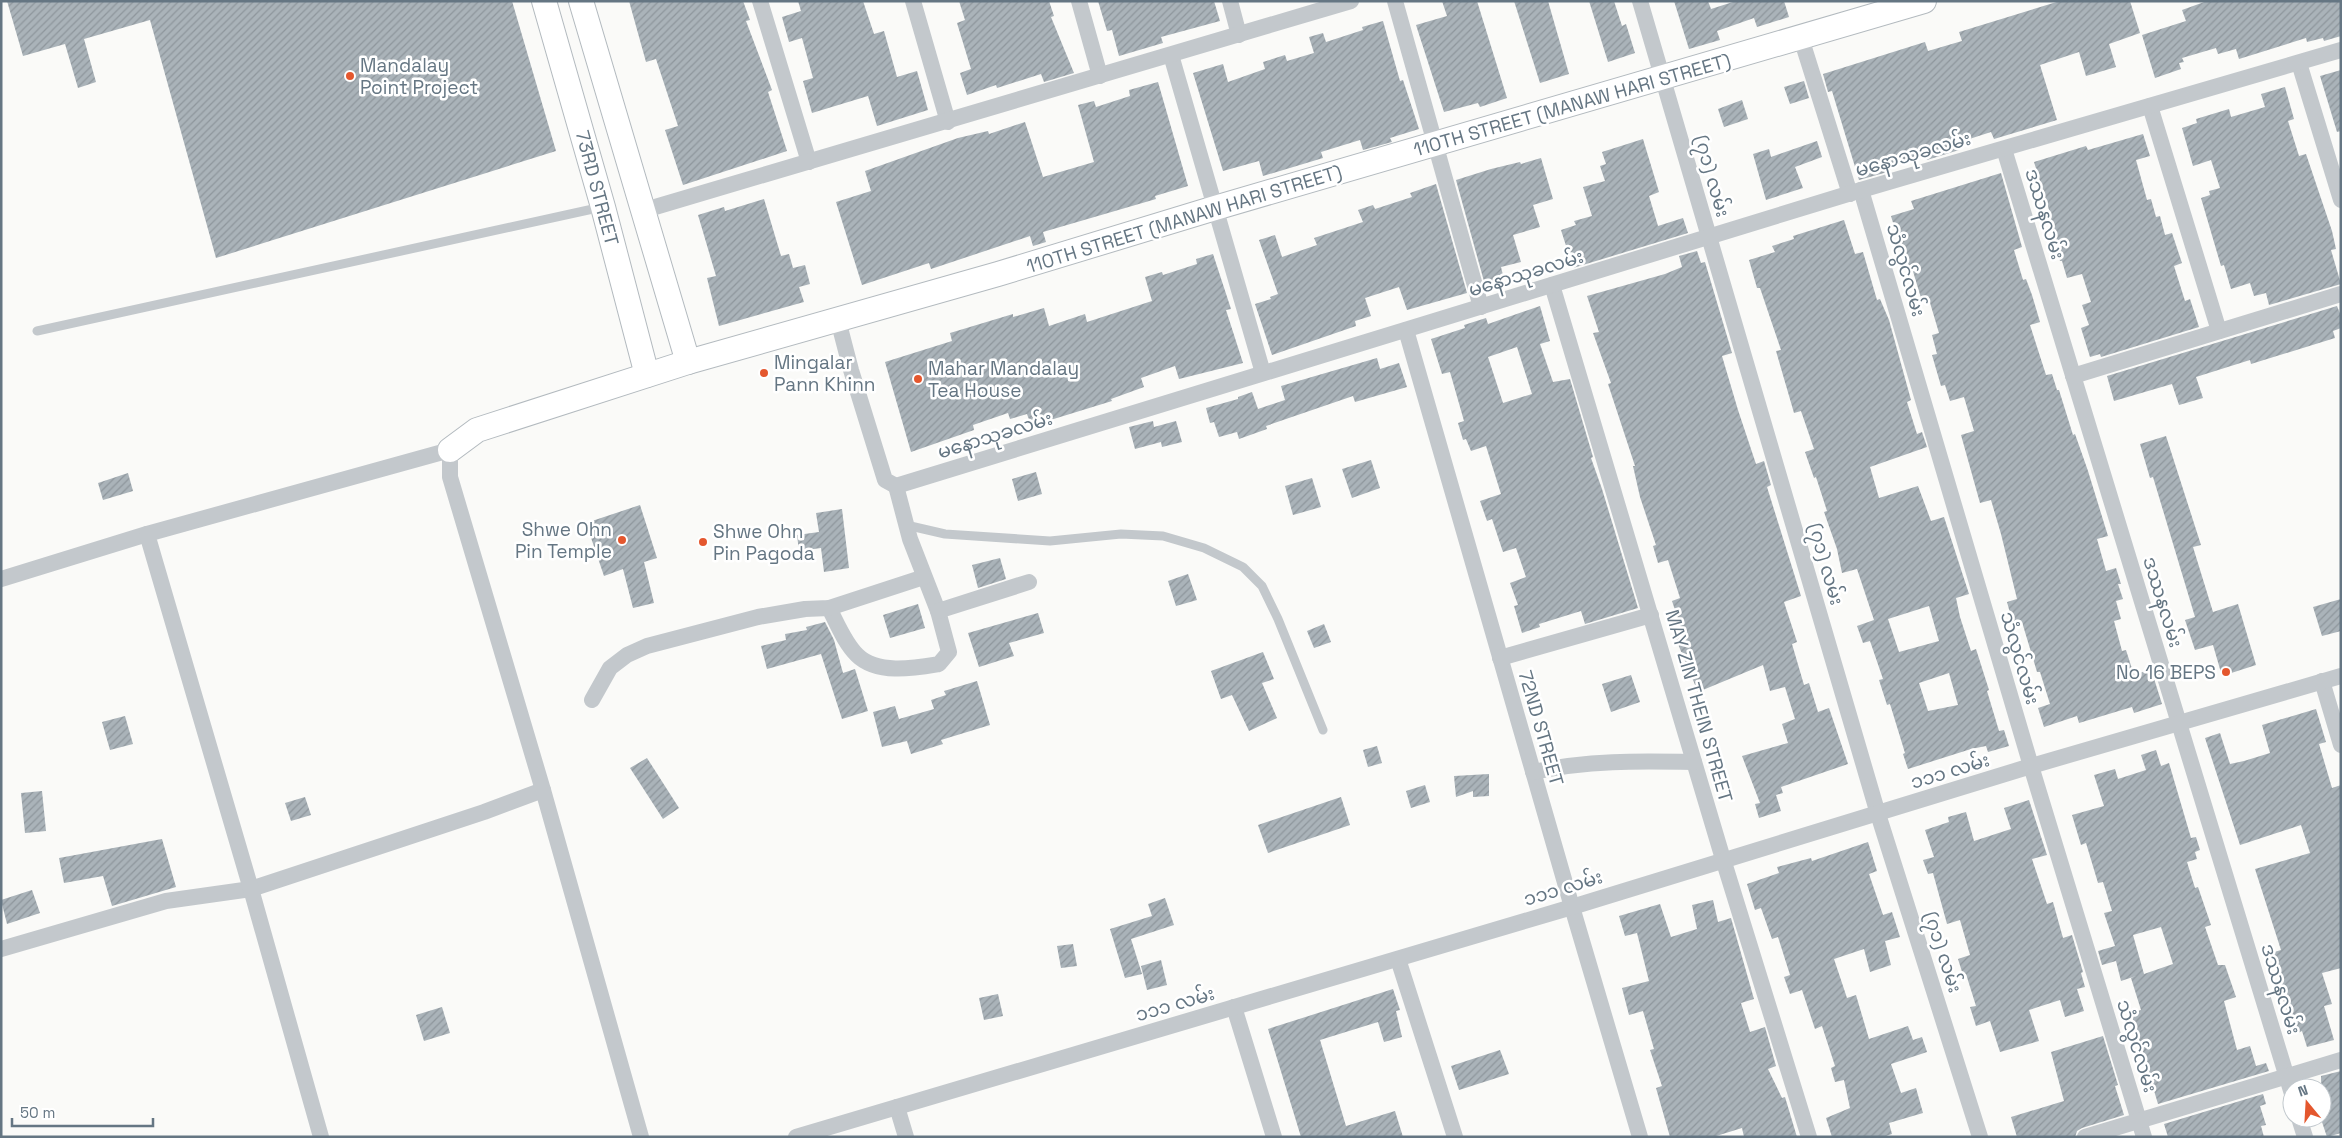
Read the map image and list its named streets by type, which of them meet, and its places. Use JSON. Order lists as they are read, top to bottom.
{
  "streets": {
    "main road": ["110TH STREET (MANAW HARI STREET)", "73RD STREET"],
    "street": [
      "မနောသုခလမ်း",
      "(၇၁) လမ်း",
      "ဒဿနလမ်း",
      "သံလွင်လမ်း",
      "MAY ZIN THEIN STREET",
      "72ND STREET",
      "၁၁၁ လမ်း"
    ]
  },
  "crossings": [
    ["110TH STREET (MANAW HARI STREET)", "(၇၁) လမ်း"],
    ["110TH STREET (MANAW HARI STREET)", "73RD STREET"],
    ["110TH STREET (MANAW HARI STREET)", "သံလွင်လမ်း"],
    ["မနောသုခလမ်း", "(၇၁) လမ်း"],
    ["မနောသုခလမ်း", "ဒဿနလမ်း"],
    ["မနောသုခလမ်း", "သံလွင်လမ်း"],
    ["မနောသုခလမ်း", "MAY ZIN THEIN STREET"],
    ["မနောသုခလမ်း", "72ND STREET"],
    ["(၇၁) လမ်း", "၁၁၁ လမ်း"],
    ["ဒဿနလမ်း", "၁၁၁ လမ်း"],
    ["သံလွင်လမ်း", "၁၁၁ လမ်း"],
    ["MAY ZIN THEIN STREET", "၁၁၁ လမ်း"],
    ["72ND STREET", "၁၁၁ လမ်း"]
  ],
  "places": [
    "Mandalay Point Project",
    "Mingalar Pann Khinn",
    "Mahar Mandalay Tea House",
    "Shwe Ohn Pin Temple",
    "Shwe Ohn Pin Pagoda",
    "No 16 BEPS"
  ],
  "scale_bar": "50 m",
  "north": "top"
}
